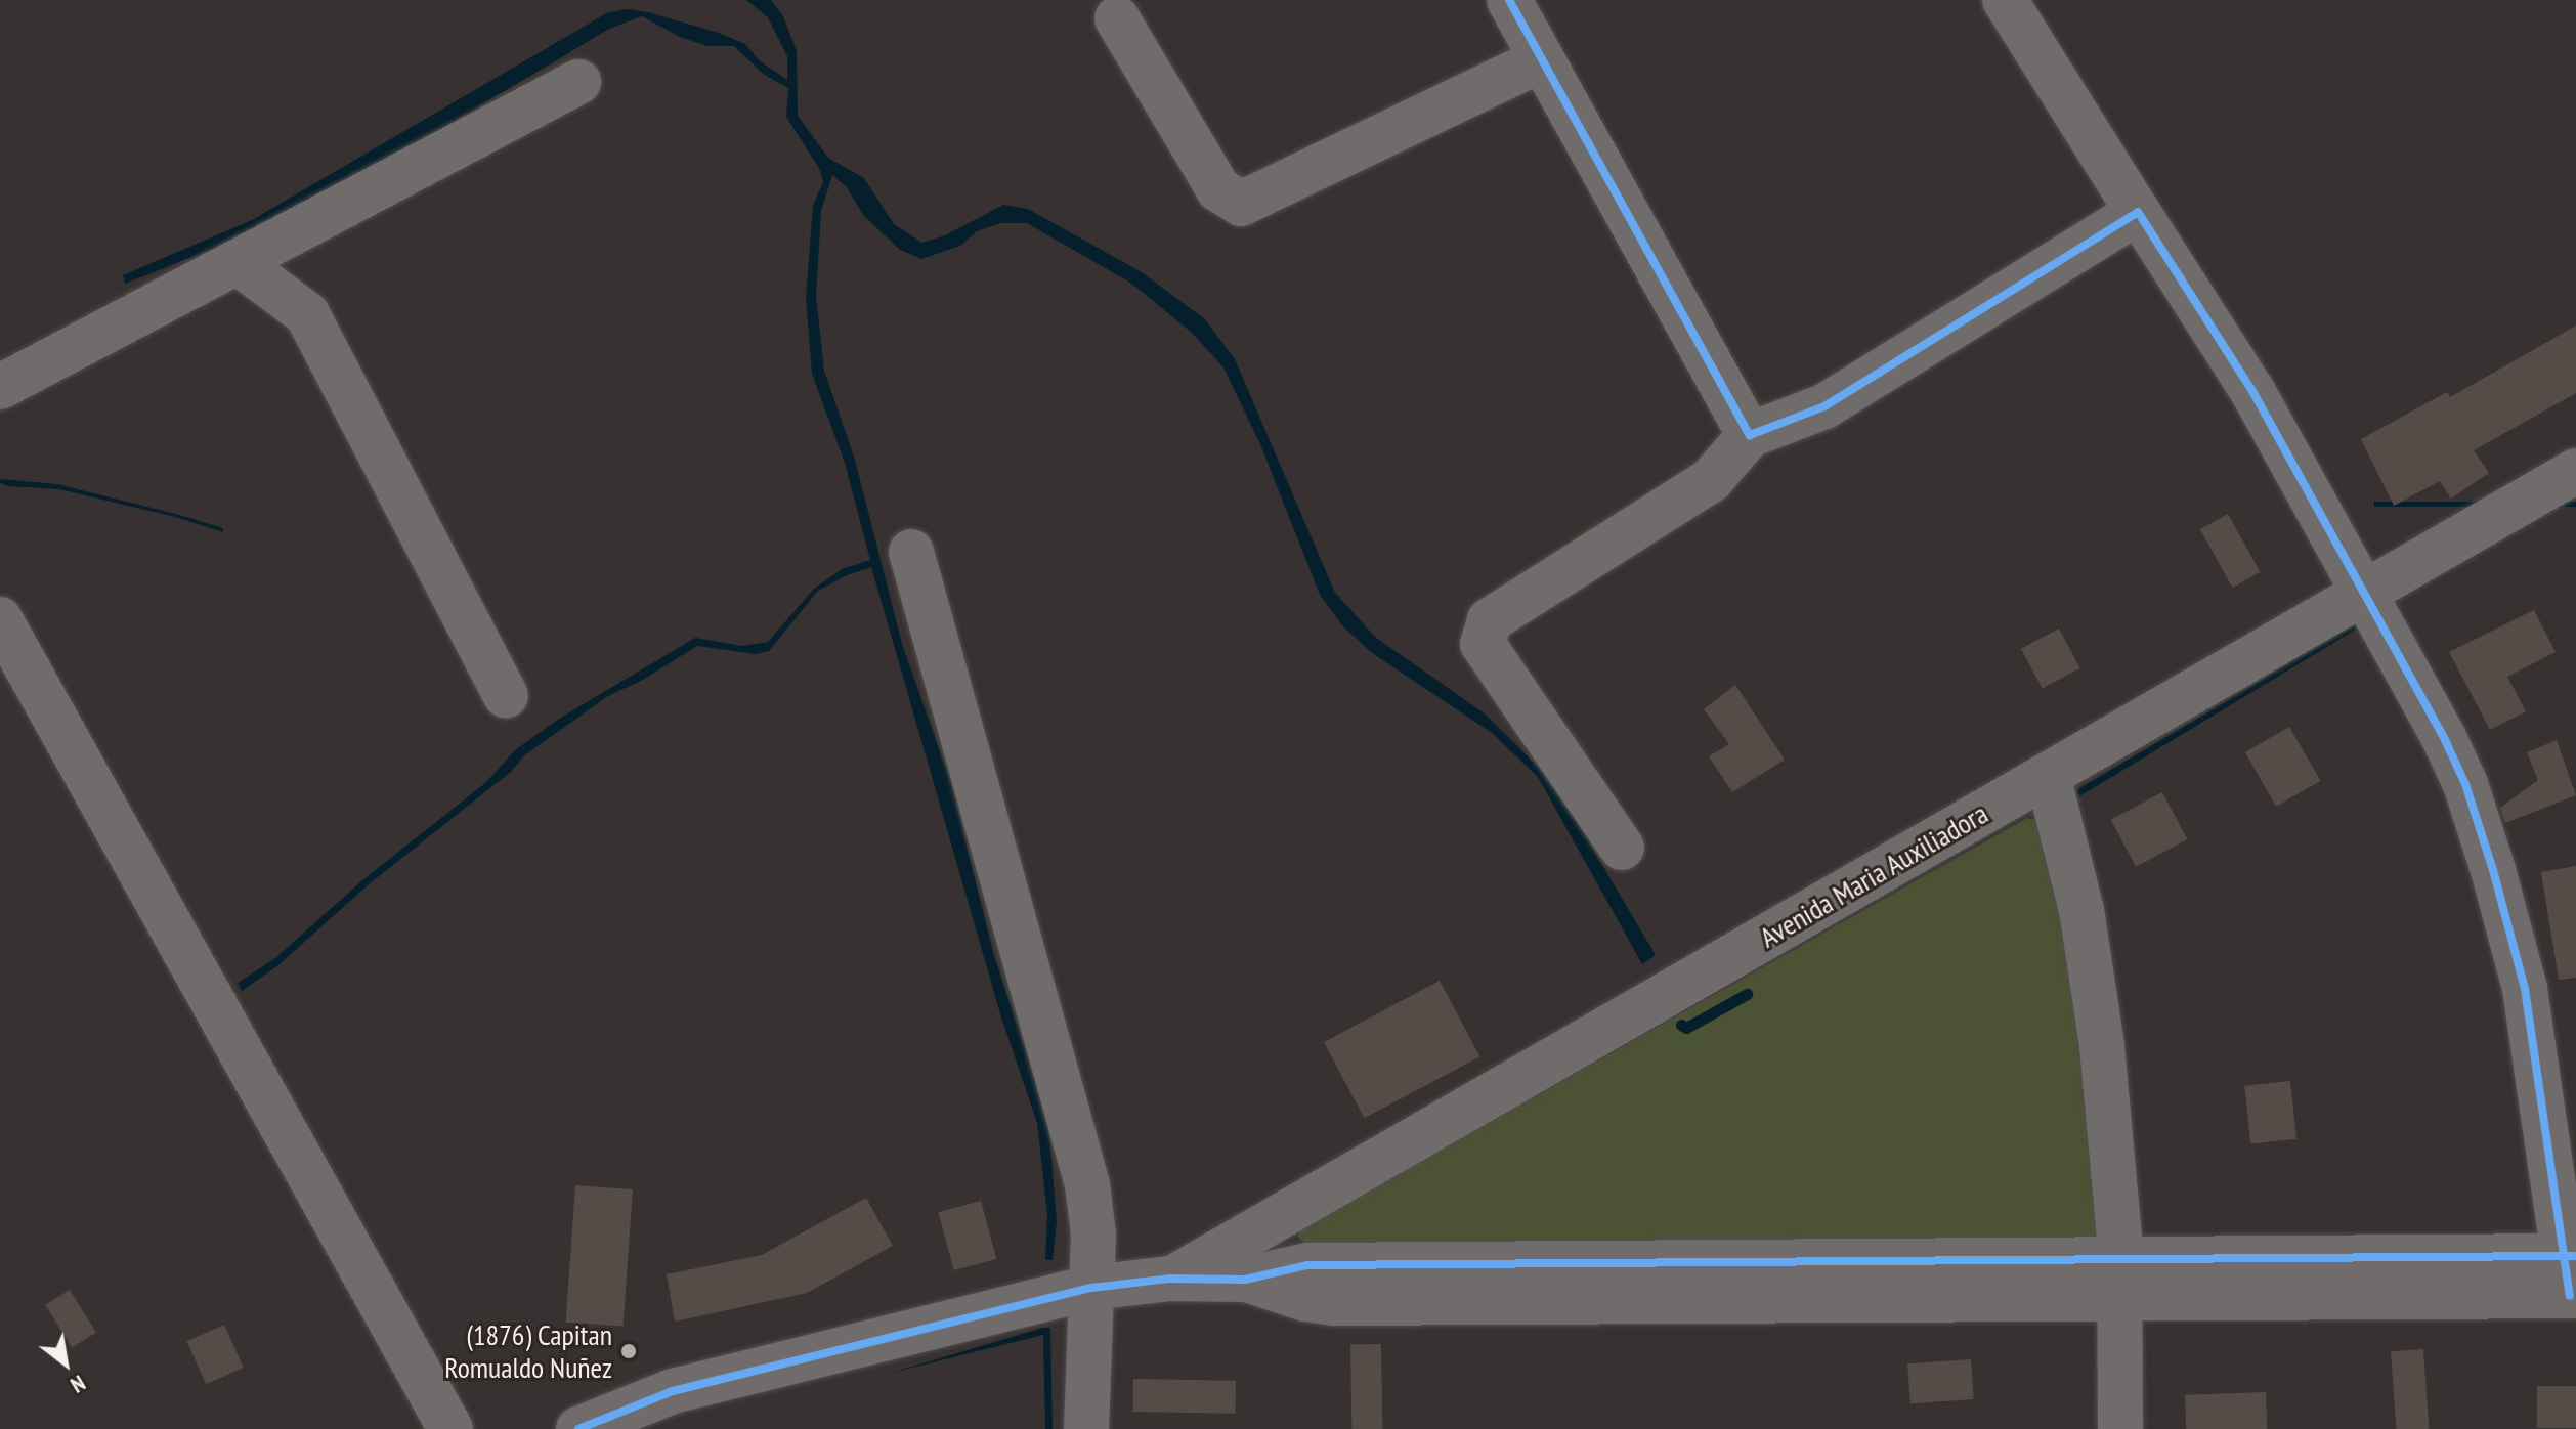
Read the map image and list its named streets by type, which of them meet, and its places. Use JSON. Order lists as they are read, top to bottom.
{
  "streets": {
    "street": ["Avenida Maria Auxiliadora"]
  },
  "places": ["(1876) Capitan Romualdo Nuñez"],
  "north": "bottom right"
}
